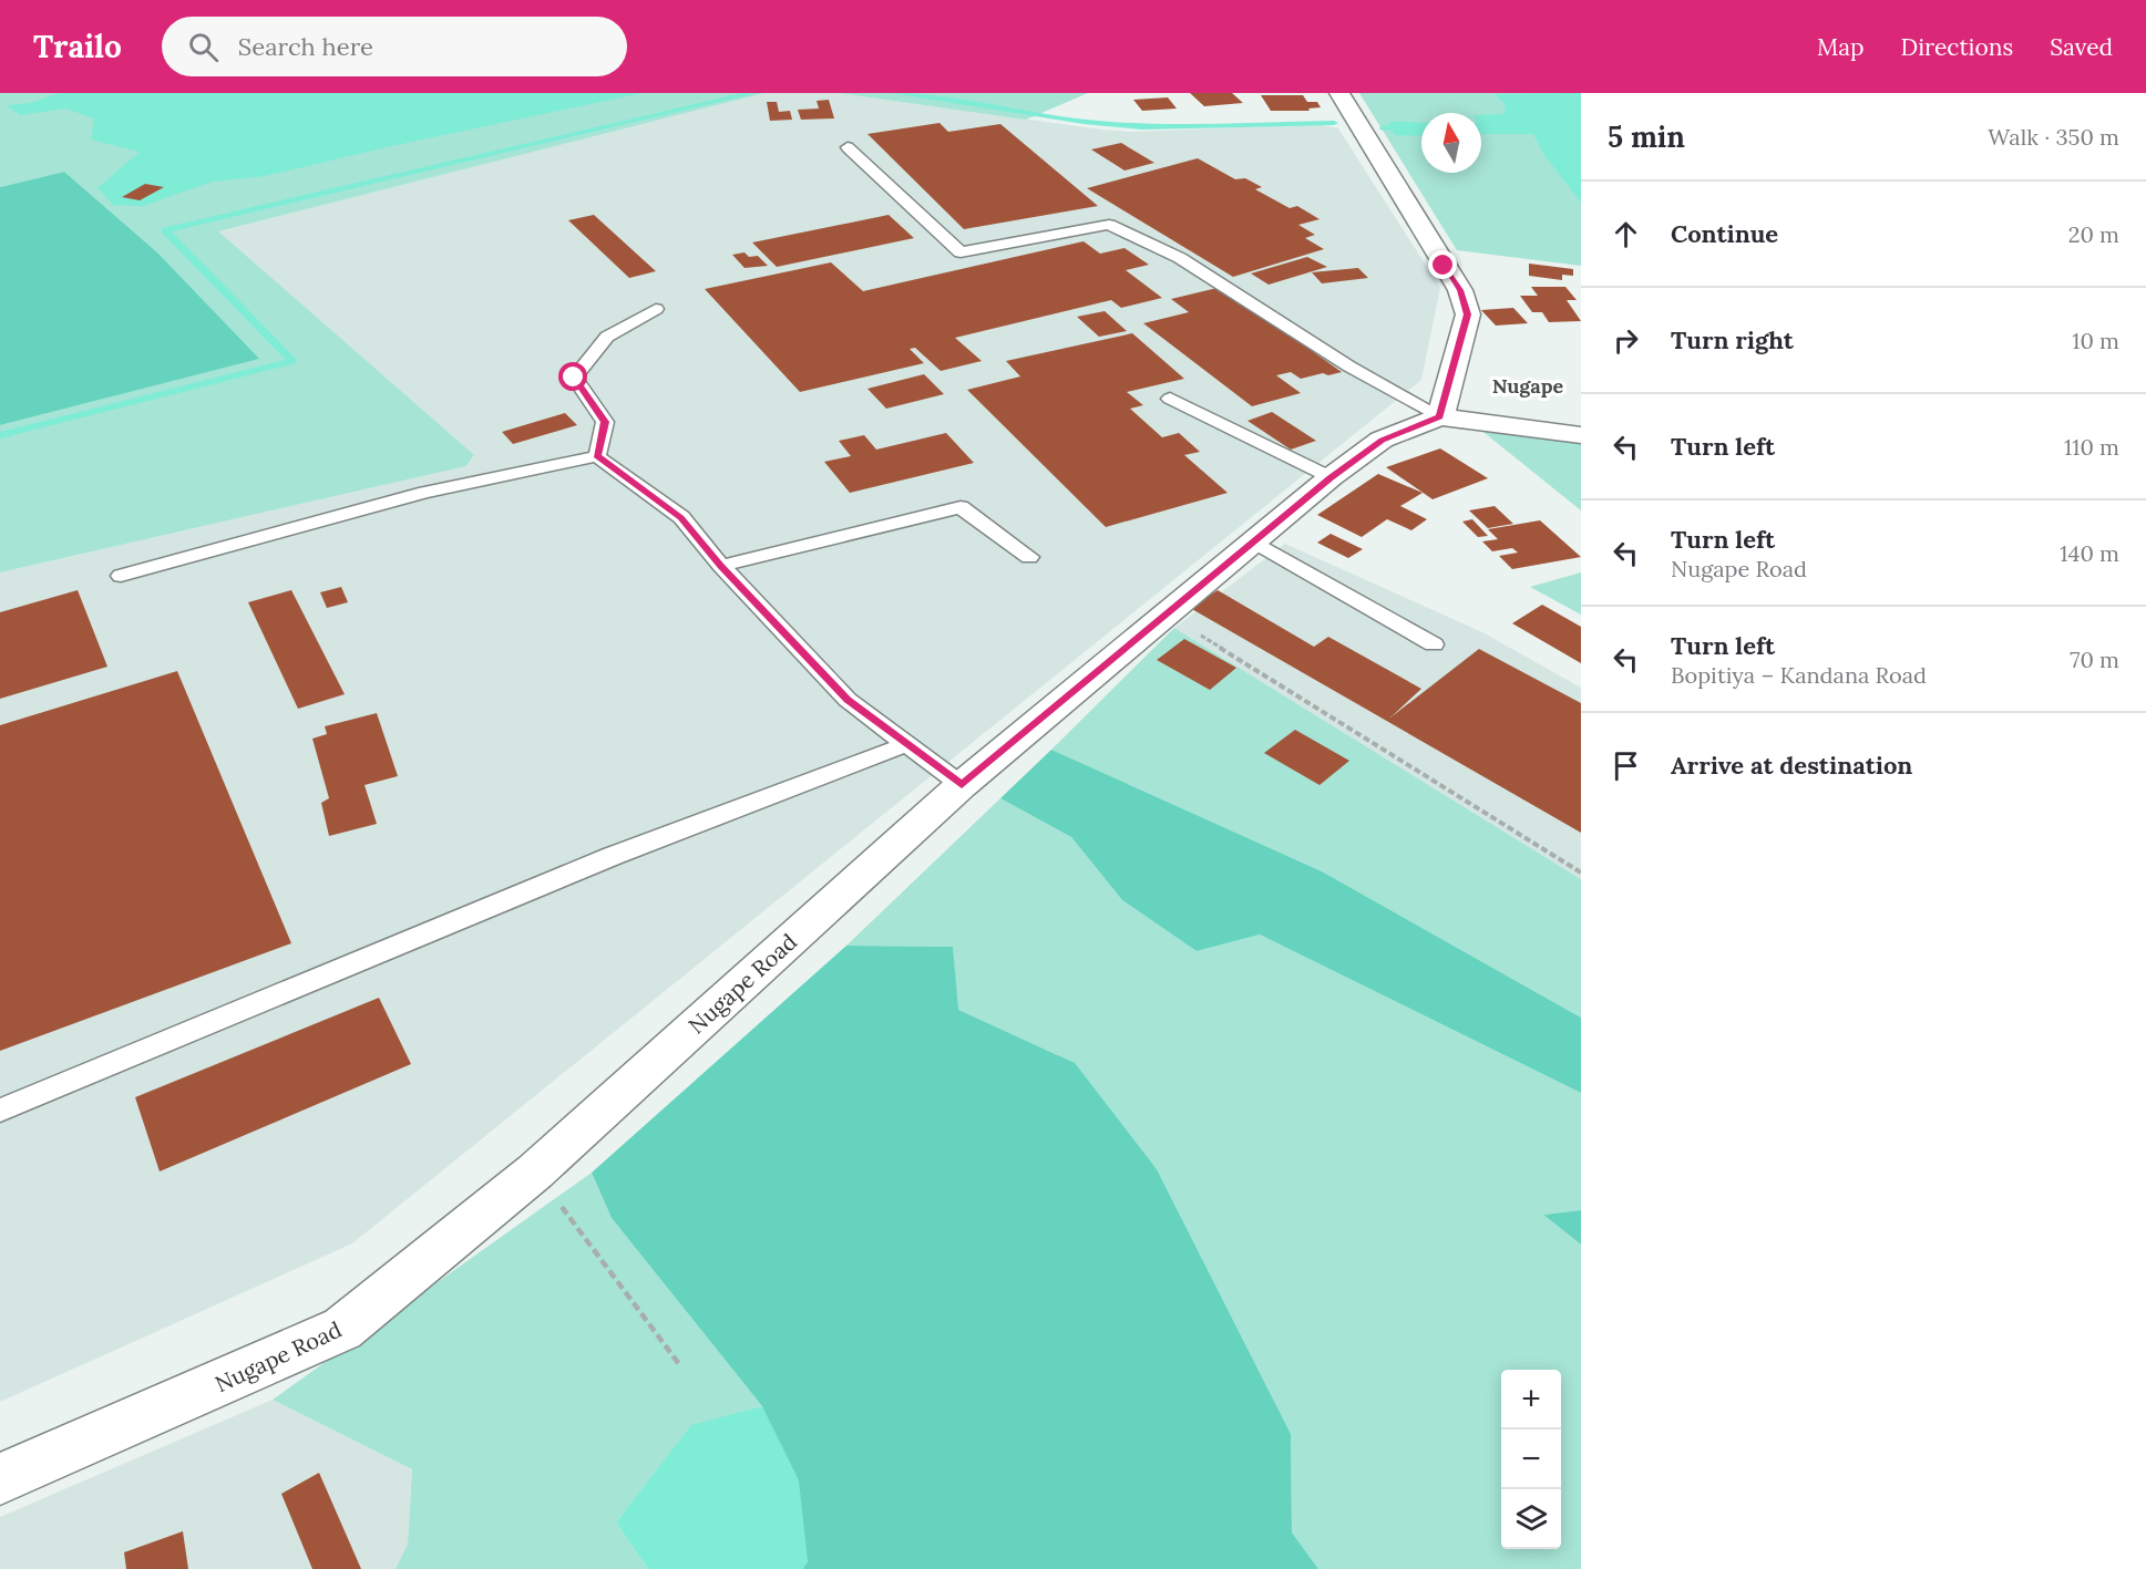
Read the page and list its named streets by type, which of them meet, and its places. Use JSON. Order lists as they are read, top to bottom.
{
  "streets": {
    "main road": ["Nugape Road"]
  },
  "districts": ["Nugape"],
  "north": "top",
  "page": {
    "header": "Trailo",
    "search": "Search here",
    "nav": ["Map", "Directions", "Saved"],
    "heading": ["5 min", "Walk · 350 m"],
    "list": [
      ["Continue", "20 m"],
      ["Turn right", "10 m"],
      ["Turn left", "110 m"],
      ["Turn left", "Nugape Road", "140 m"],
      ["Turn left", "Bopitiya – Kandana Road", "70 m"],
      "Arrive at destination"
    ],
    "map_buttons": ["+", "−"]
  }
}
